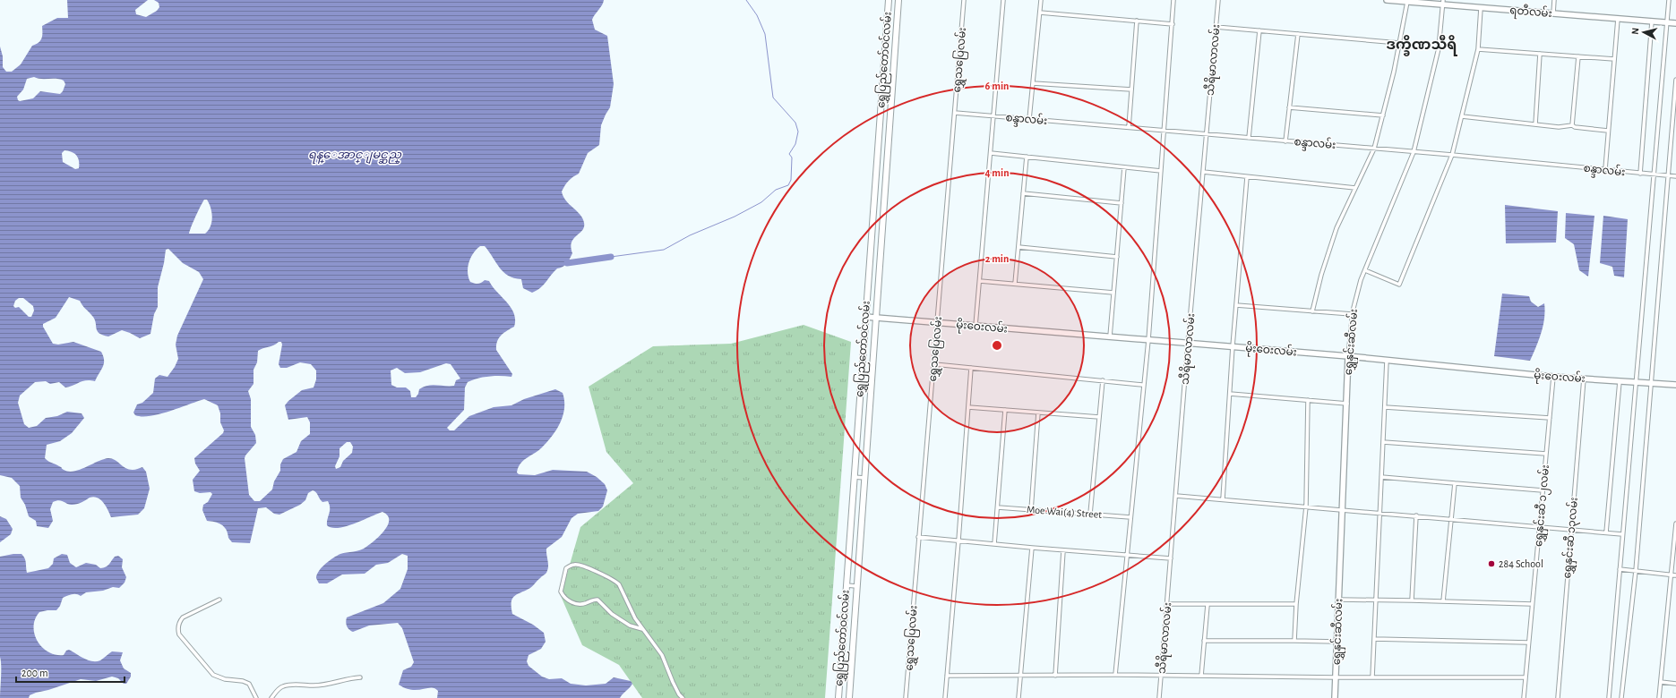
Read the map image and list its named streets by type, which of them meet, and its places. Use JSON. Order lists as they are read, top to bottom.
{
  "streets": {
    "main road": ["ရွှေပြည်တော်ဝင်လမ်း"],
    "street": [
      "ရတီလမ်း",
      "ရွှေသပြေလမ်း",
      "သီရိမာလာလမ်း",
      "စန္ဒာလမ်း",
      "မိုးဝေးလမ်း",
      "ရွှေနှင်းဆီလမ်း",
      "ရွှေနှင်းဆီ ၁၂လမ်း",
      "Moe Wai(4) Street",
      "ရွှေနှင်းဆီ ၁၃လမ်း"
    ]
  },
  "crossings": [
    ["ရတီလမ်း", "ရွှေနှင်းဆီလမ်း"],
    ["ရွှေပြည်တော်ဝင်လမ်း", "မိုးဝေးလမ်း"],
    ["ရွှေသပြေလမ်း", "စန္ဒာလမ်း"],
    ["ရွှေသပြေလမ်း", "မိုးဝေးလမ်း"],
    ["သီရိမာလာလမ်း", "စန္ဒာလမ်း"],
    ["သီရိမာလာလမ်း", "မိုးဝေးလမ်း"],
    ["စန္ဒာလမ်း", "ရွှေနှင်းဆီလမ်း"],
    ["မိုးဝေးလမ်း", "ရွှေနှင်းဆီလမ်း"],
    ["မိုးဝေးလမ်း", "ရွှေနှင်းဆီ ၁၂လမ်း"],
    ["မိုးဝေးလမ်း", "ရွှေနှင်းဆီ ၁၃လမ်း"]
  ],
  "districts": ["ဒက္ခိဏသီရိ"],
  "water": ["ရန္ေအာင္ျမင္ဆည္"],
  "places": ["284 School"],
  "scale_bar": "200 m",
  "north": "left",
  "rings": ["6 min", "4 min", "2 min"]
}
